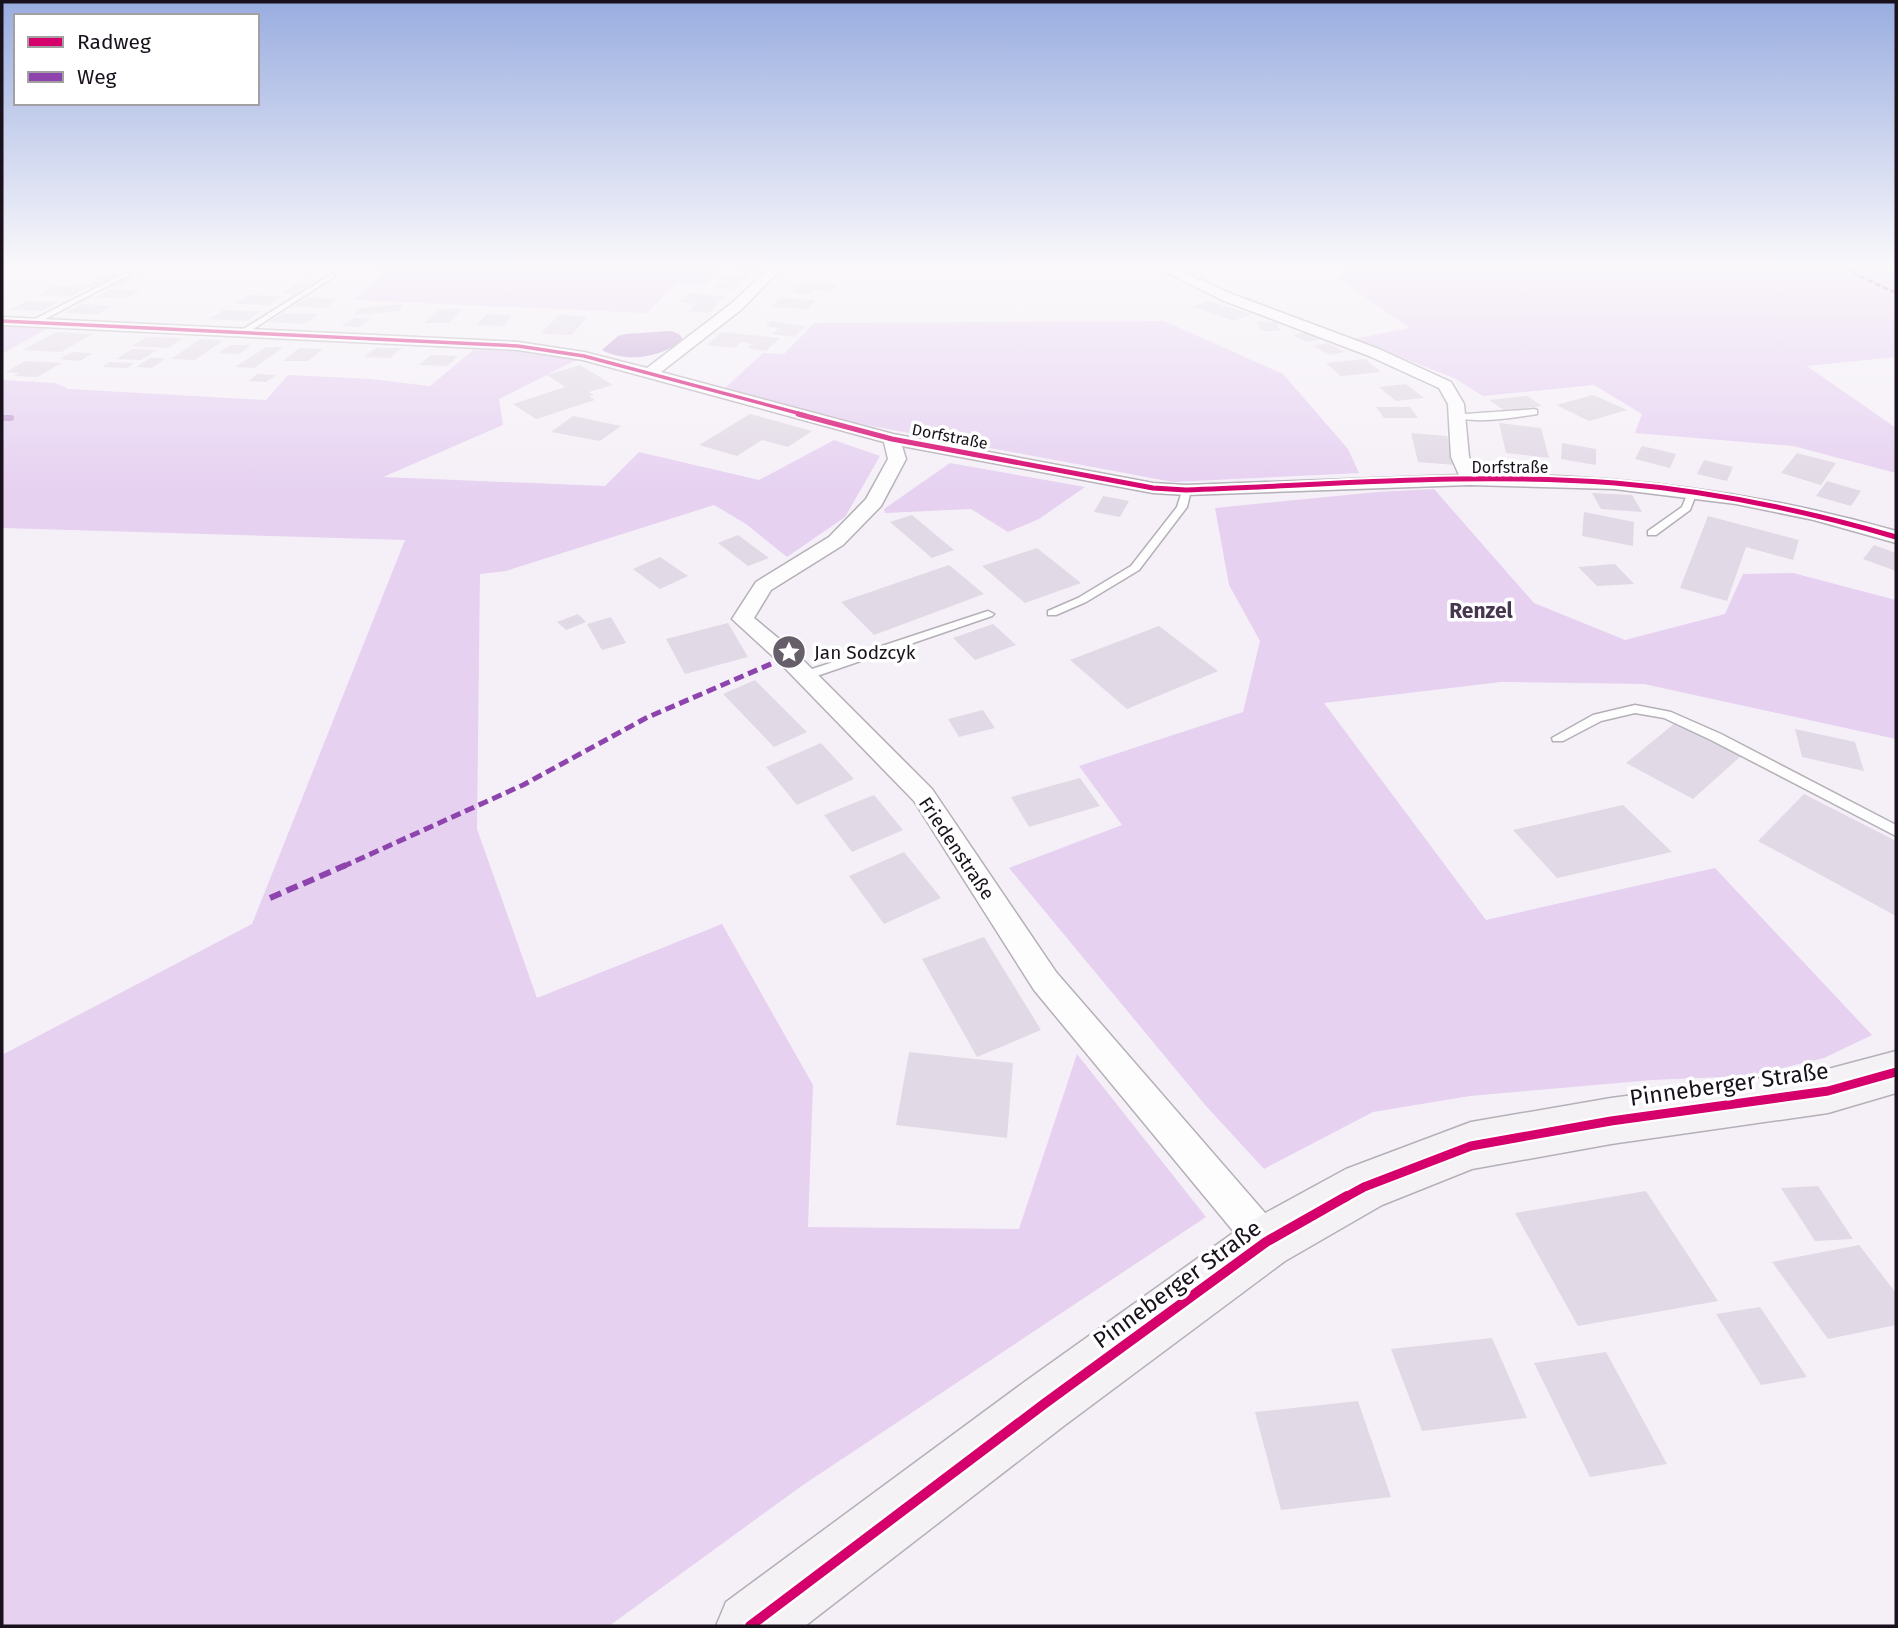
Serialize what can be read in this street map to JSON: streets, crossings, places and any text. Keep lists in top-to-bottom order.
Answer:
{
  "streets": {
    "main road": ["Pinneberger Straße"],
    "street": ["Dorfstraße", "Friedenstraße"]
  },
  "crossings": [
    ["Dorfstraße", "Friedenstraße"],
    ["Friedenstraße", "Pinneberger Straße"]
  ],
  "districts": ["Renzel"],
  "places": {
    "place": ["Jan Sodzcyk"]
  },
  "legend": ["Radweg", "Weg"]
}
